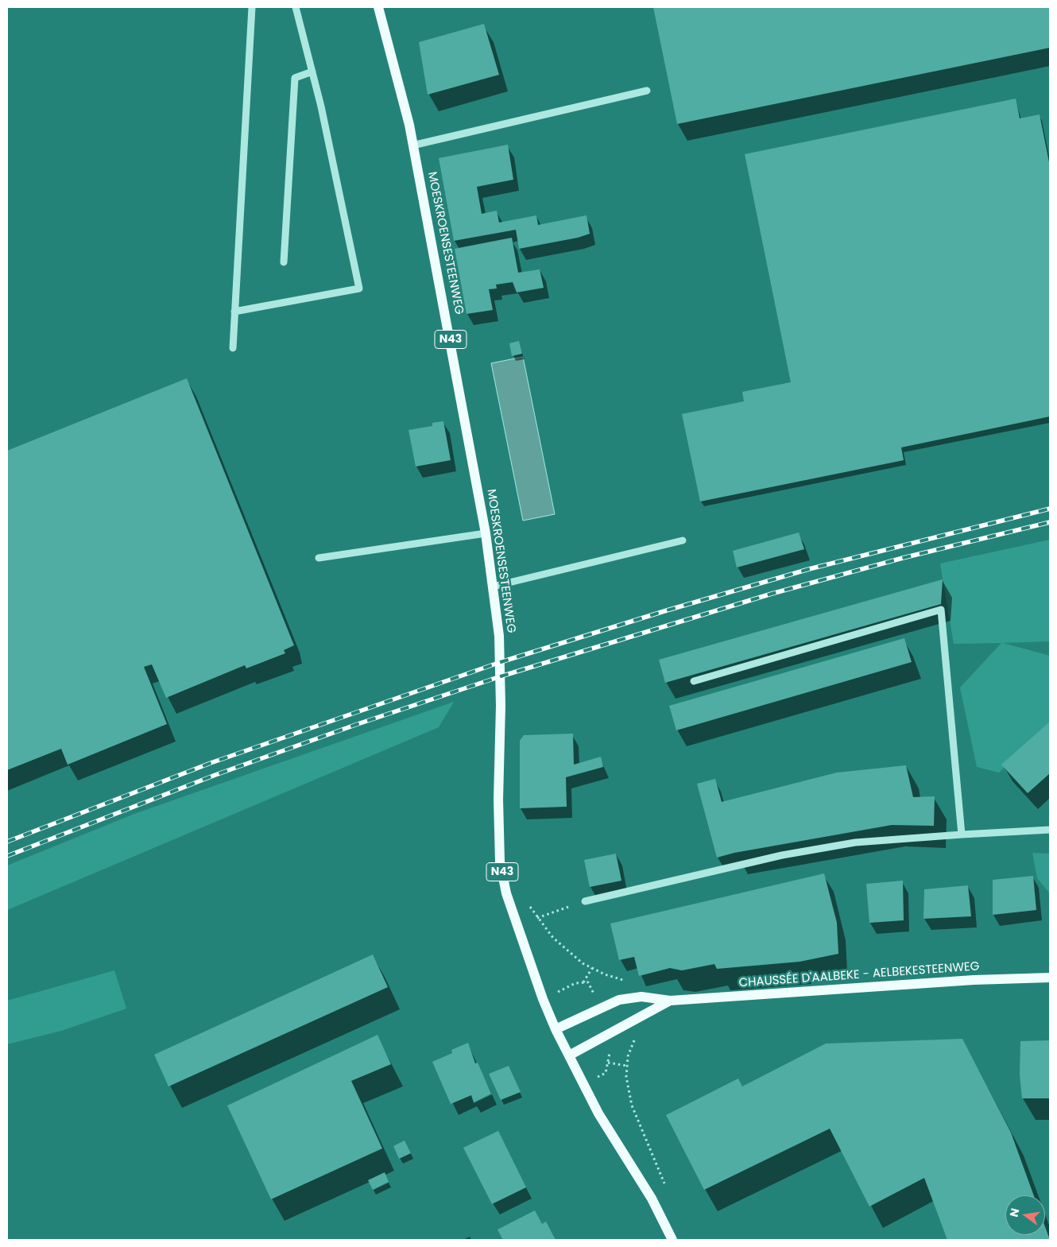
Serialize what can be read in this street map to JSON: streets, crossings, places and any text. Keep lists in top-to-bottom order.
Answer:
{
  "streets": {
    "main road": ["MOESKROENSESTEENWEG", "N43", "CHAUSSÉE D'AALBEKE - AELBEKESTEENWEG"]
  },
  "crossings": [
    ["MOESKROENSESTEENWEG", "N43"],
    ["MOESKROENSESTEENWEG", "CHAUSSÉE D'AALBEKE - AELBEKESTEENWEG"],
    ["N43", "CHAUSSÉE D'AALBEKE - AELBEKESTEENWEG"]
  ],
  "north": "left"
}
